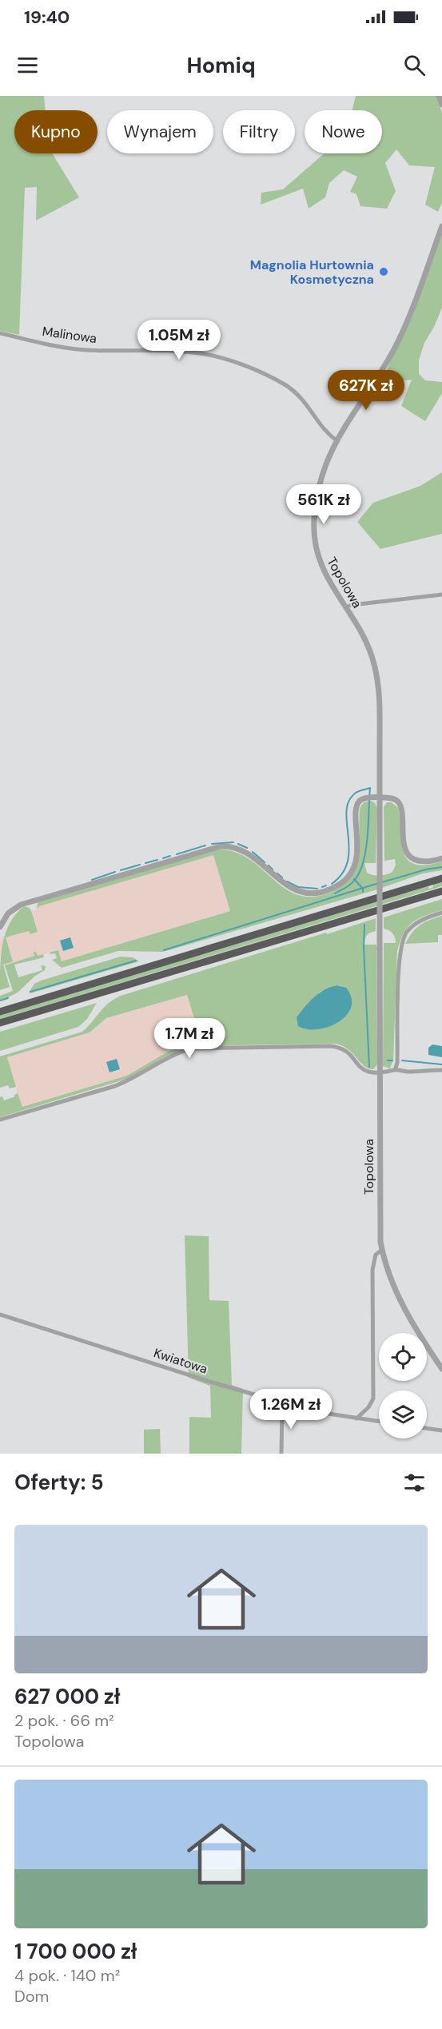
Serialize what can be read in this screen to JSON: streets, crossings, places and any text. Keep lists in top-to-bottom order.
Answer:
{
  "streets": {
    "street": ["Malinowa", "Topolowa", "Kwiatowa"]
  },
  "crossings": [
    ["Malinowa", "Topolowa"]
  ],
  "places": ["Magnolia Hurtownia Kosmetyczna"],
  "page": {
    "status": "19:40",
    "header": "Homiq",
    "chip": [
      "Kupno",
      "Wynajem",
      "Filtry",
      "Nowe"
    ],
    "price": [
      "1.05M zł",
      "627K zł",
      "561K zł",
      "1.7M zł",
      "1.26M zł"
    ],
    "heading": "Oferty: 5",
    "list": [
      {
        "name": "627 000 zł",
        "note": "2 pok. · 66 m² · Topolowa"
      },
      {
        "name": "1 700 000 zł",
        "note": "4 pok. · 140 m² · Dom"
      }
    ]
  }
}
